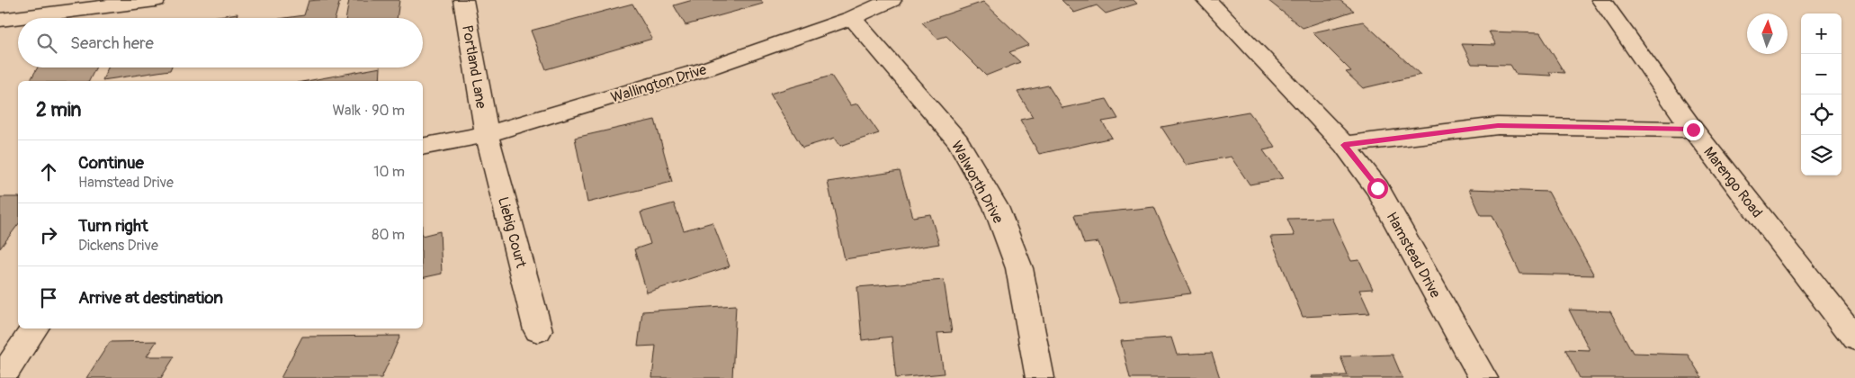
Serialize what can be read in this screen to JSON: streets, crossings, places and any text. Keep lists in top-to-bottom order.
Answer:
{
  "streets": {
    "street": [
      "Portland Lane",
      "Wallington Drive",
      "Walworth Drive",
      "Marengo Road",
      "Liebig Court",
      "Hamstead Drive"
    ]
  },
  "crossings": [
    ["Portland Lane", "Wallington Drive"],
    ["Portland Lane", "Liebig Court"],
    ["Wallington Drive", "Walworth Drive"],
    ["Wallington Drive", "Liebig Court"]
  ],
  "north": "top",
  "page": {
    "map_buttons": ["+", "−"],
    "search": "Search here",
    "heading": ["2 min", "Walk · 90 m"],
    "list": [
      ["Continue", "Hamstead Drive", "10 m"],
      ["Turn right", "Dickens Drive", "80 m"],
      "Arrive at destination"
    ]
  }
}
